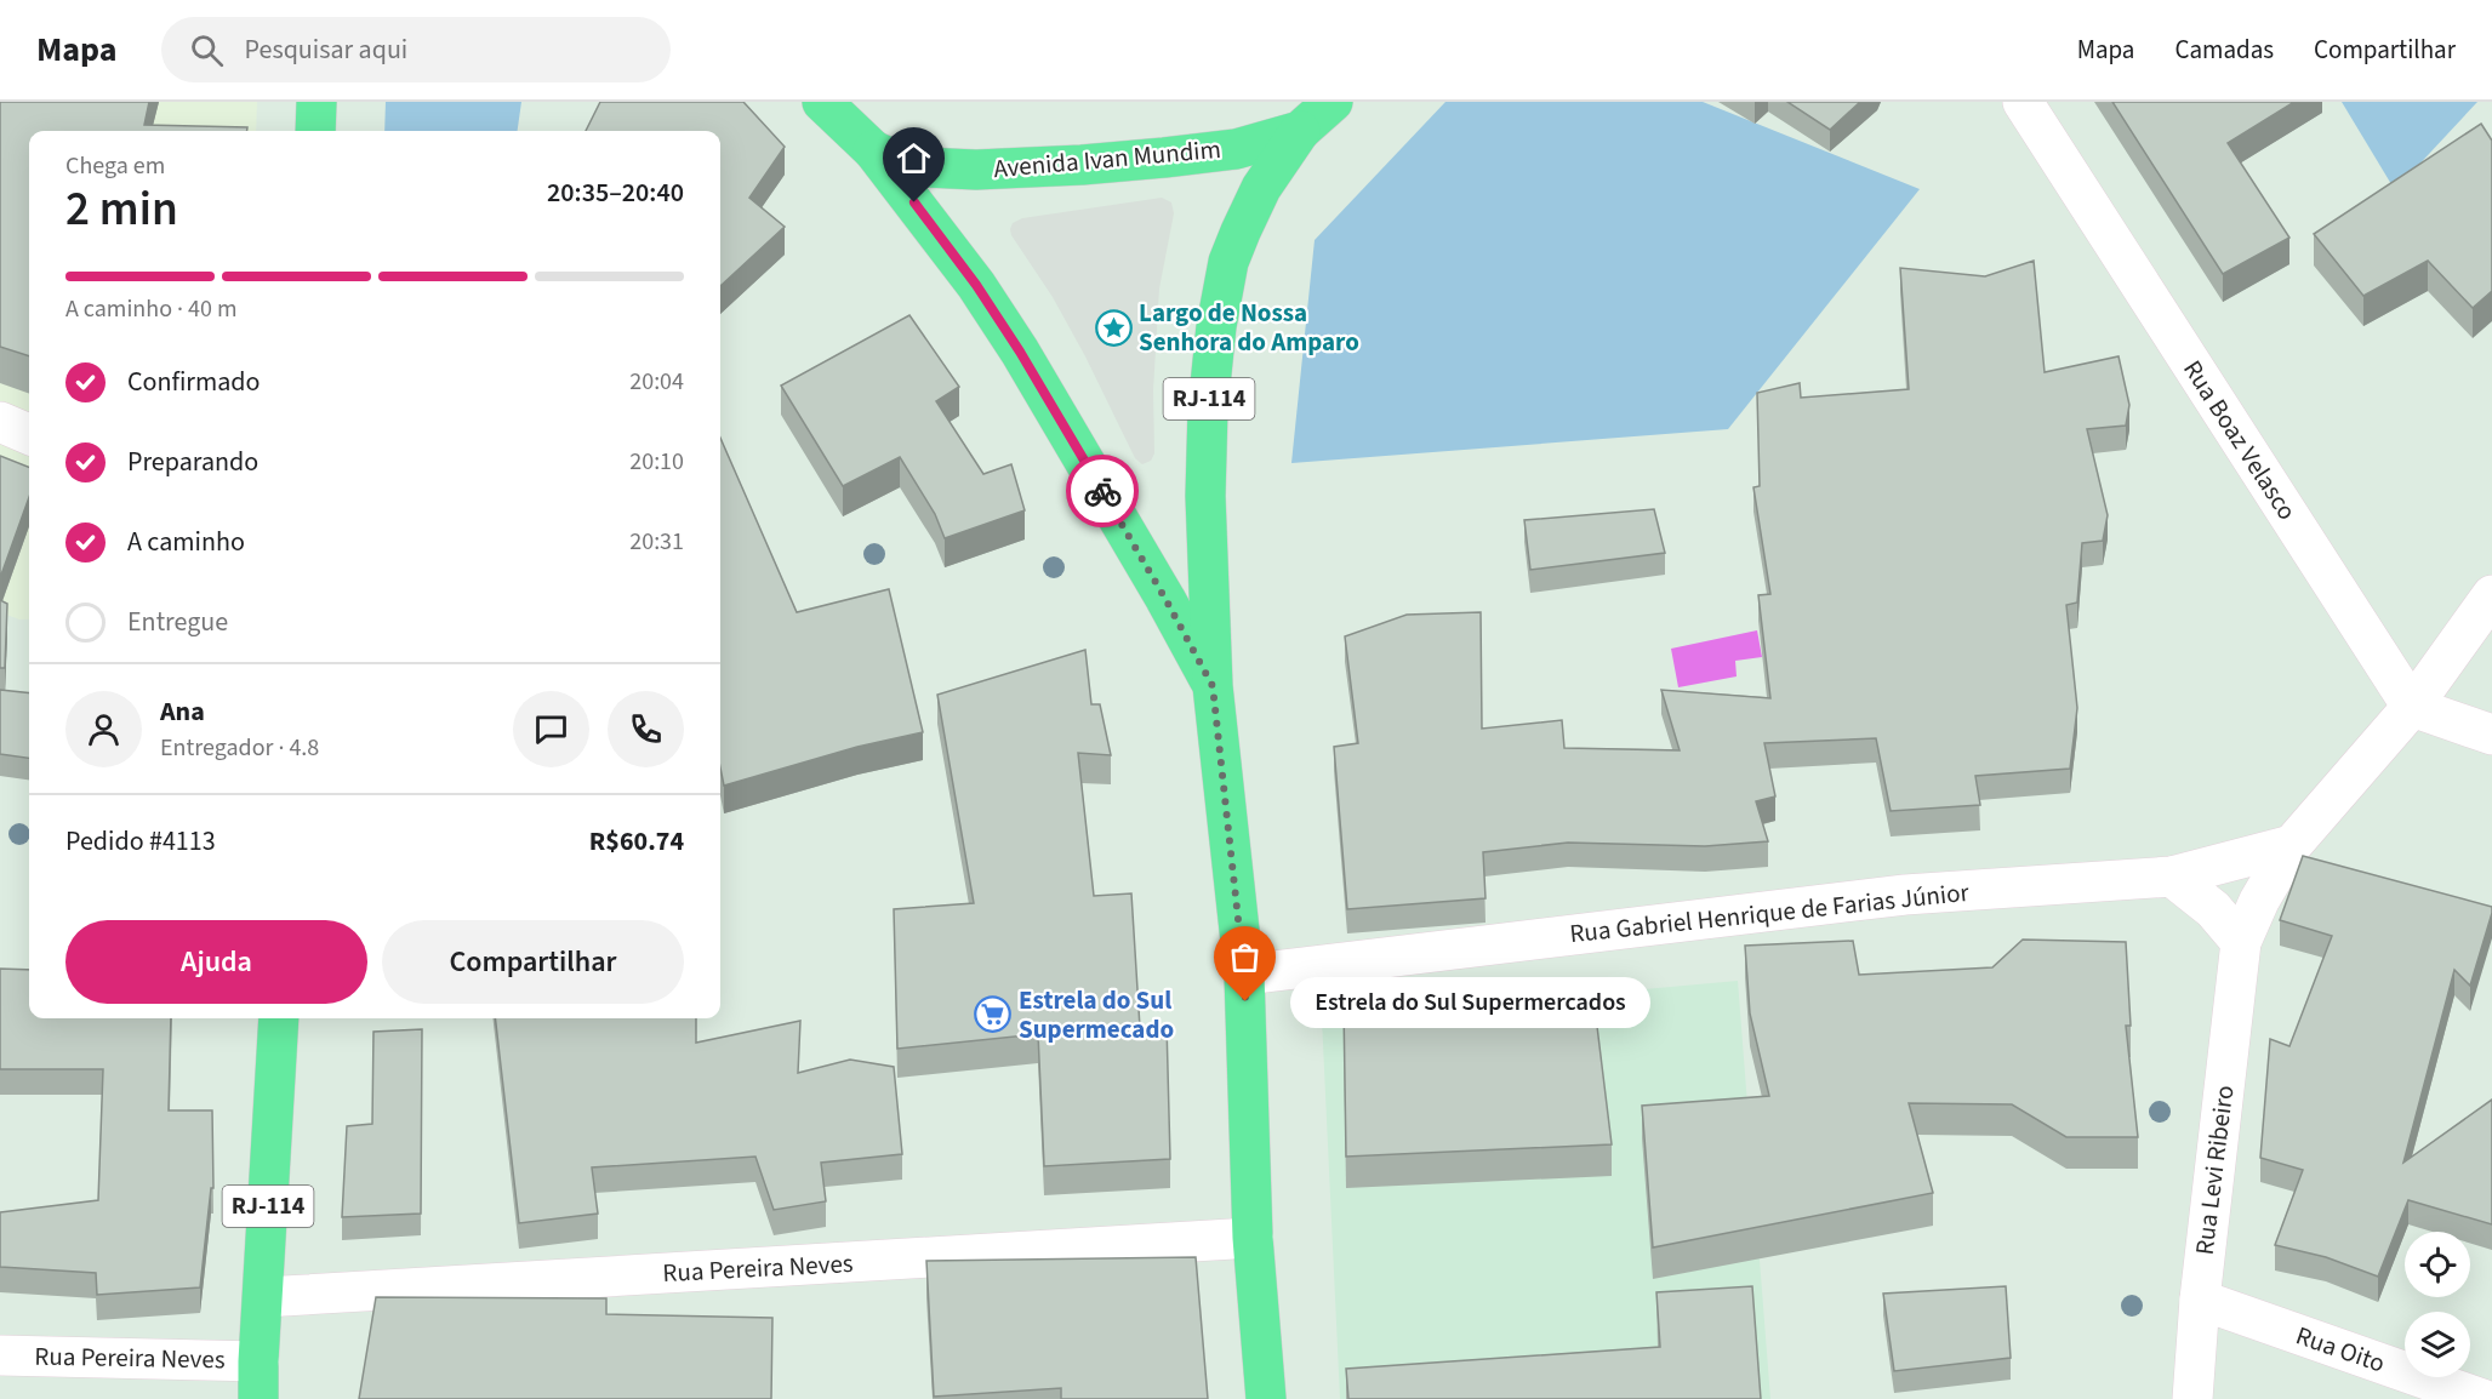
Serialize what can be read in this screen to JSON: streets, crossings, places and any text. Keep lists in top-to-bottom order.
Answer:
{
  "streets": {
    "main road": ["Avenida Ivan Mundim", "RJ-114"],
    "street": [
      "Rua Boaz Velasco",
      "Rua Gabriel Henrique de Farias Júnior",
      "Rua Levi Ribeiro",
      "Rua Pereira Neves",
      "Rua Oito"
    ]
  },
  "crossings": [
    ["Avenida Ivan Mundim", "RJ-114"],
    ["RJ-114", "Rua Gabriel Henrique de Farias Júnior"],
    ["RJ-114", "Rua Pereira Neves"],
    ["Rua Boaz Velasco", "Rua Levi Ribeiro"],
    ["Rua Gabriel Henrique de Farias Júnior", "Rua Levi Ribeiro"],
    ["Rua Levi Ribeiro", "Rua Oito"]
  ],
  "places": {
    "place": ["Largo de Nossa Senhora do Amparo"],
    "other": ["Estrela do Sul Supermercados"],
    "supermarket": ["Estrela do Sul Supermecado"]
  },
  "page": {
    "header": "Mapa",
    "search": "Pesquisar aqui",
    "nav": ["Mapa", "Camadas", "Compartilhar"],
    "heading": ["2 min", "Chega em", "20:35–20:40"],
    "panel": [
      "Ana",
      "Entregador · 4.8",
      "Pedido #4113",
      "R$60.74"
    ],
    "bar": "A caminho · 40 m",
    "list": [
      ["Confirmado", "20:04"],
      ["Preparando", "20:10"],
      ["A caminho", "20:31"],
      "Entregue"
    ],
    "buttons": ["Ajuda", "Compartilhar"],
    "bubble": "Estrela do Sul Supermercados"
  }
}
